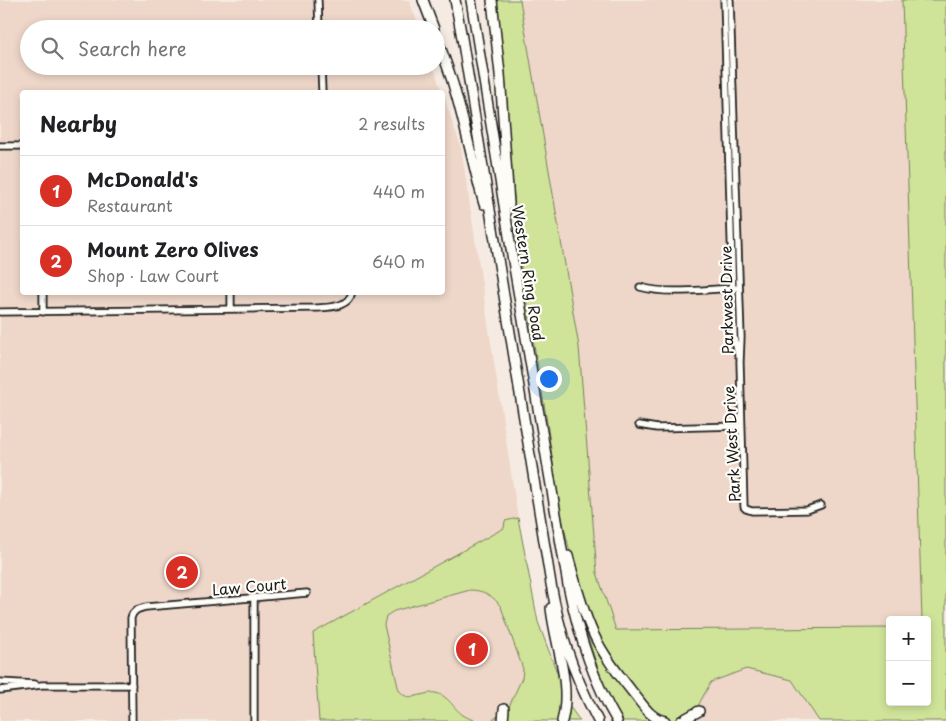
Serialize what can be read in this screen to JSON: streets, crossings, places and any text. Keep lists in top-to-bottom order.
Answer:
{
  "streets": {
    "highway": ["Western Ring Road"],
    "street": ["Parkwest Drive", "Park West Drive", "Law Court"]
  },
  "crossings": [
    ["Parkwest Drive", "Park West Drive"]
  ],
  "page": {
    "search": "Search here",
    "heading": ["Nearby", "2 results"],
    "list": [
      {
        "mark": "1",
        "name": "McDonald's",
        "note": "Restaurant",
        "value": "440 m"
      },
      {
        "mark": "2",
        "name": "Mount Zero Olives",
        "note": "Shop · Law Court",
        "value": "640 m"
      }
    ],
    "pins": ["2", "1"],
    "map_buttons": ["+", "−"]
  }
}
